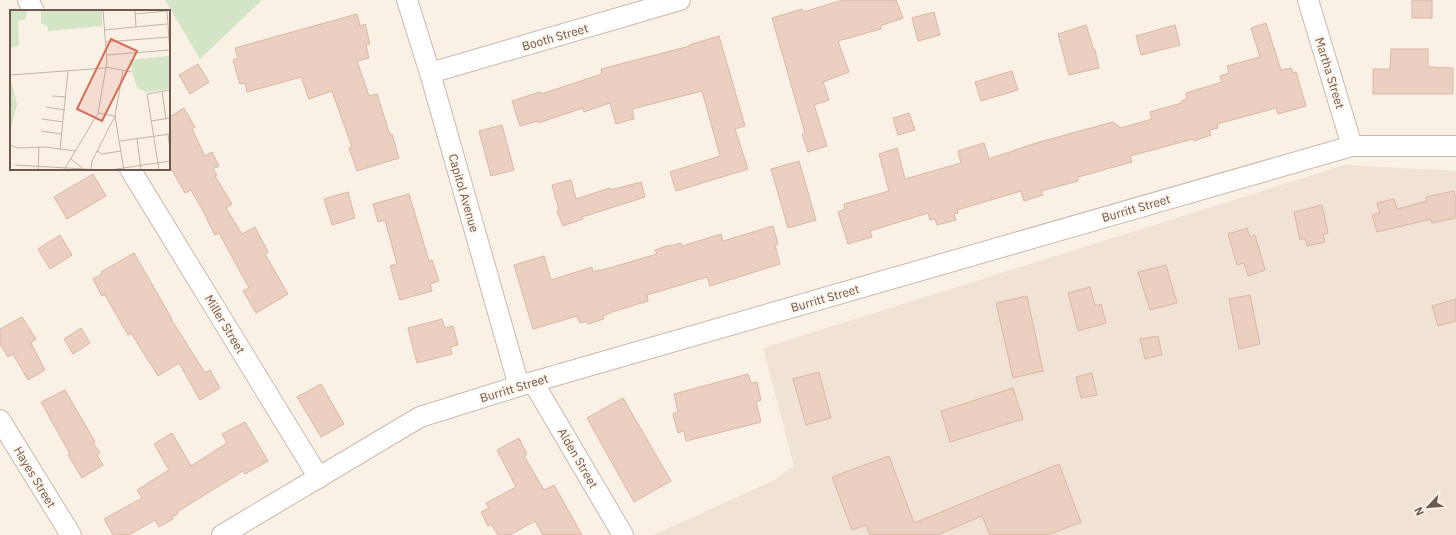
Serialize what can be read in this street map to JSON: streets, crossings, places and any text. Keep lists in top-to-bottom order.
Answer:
{
  "streets": {
    "street": [
      "Booth Street",
      "Martha Street",
      "Capitol Avenue",
      "Burritt Street",
      "Miller Street",
      "Alden Street",
      "Hayes Street"
    ]
  },
  "crossings": [
    ["Booth Street", "Capitol Avenue"],
    ["Martha Street", "Burritt Street"],
    ["Capitol Avenue", "Burritt Street"],
    ["Capitol Avenue", "Alden Street"],
    ["Burritt Street", "Miller Street"],
    ["Burritt Street", "Alden Street"]
  ],
  "north": "bottom left"
}
